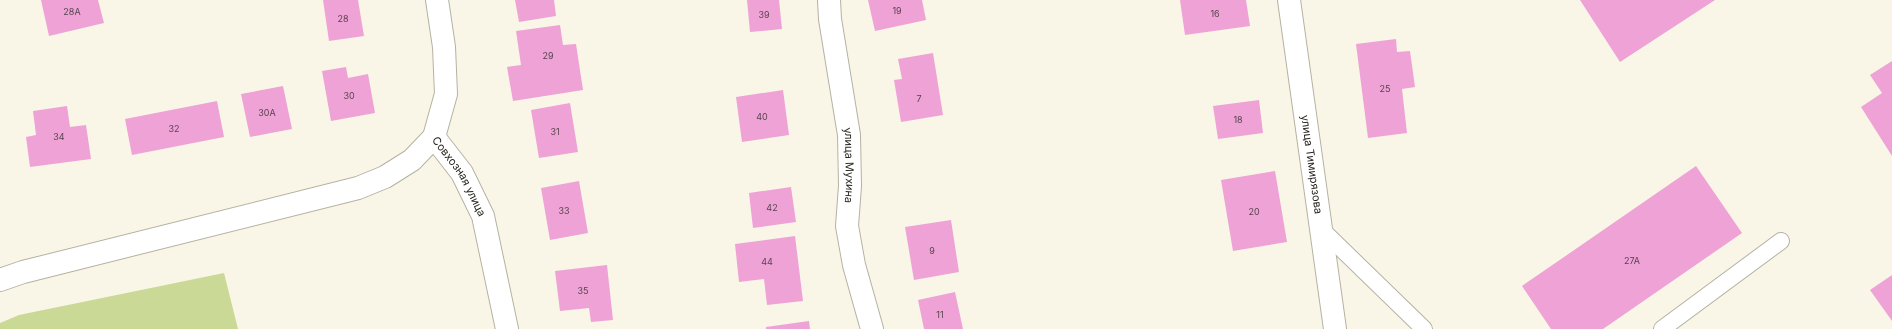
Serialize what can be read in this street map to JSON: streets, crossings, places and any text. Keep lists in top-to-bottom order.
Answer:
{
  "streets": {
    "street": ["улица Тимирязова", "улица Мухина", "Совхозная улица"]
  },
  "house_numbers": [
    "19",
    "28А",
    "16",
    "39",
    "28",
    "29",
    "25",
    "30",
    "7",
    "30А",
    "40",
    "18",
    "32",
    "31",
    "34",
    "42",
    "33",
    "20",
    "9",
    "27А",
    "44",
    "35",
    "11"
  ]
}
